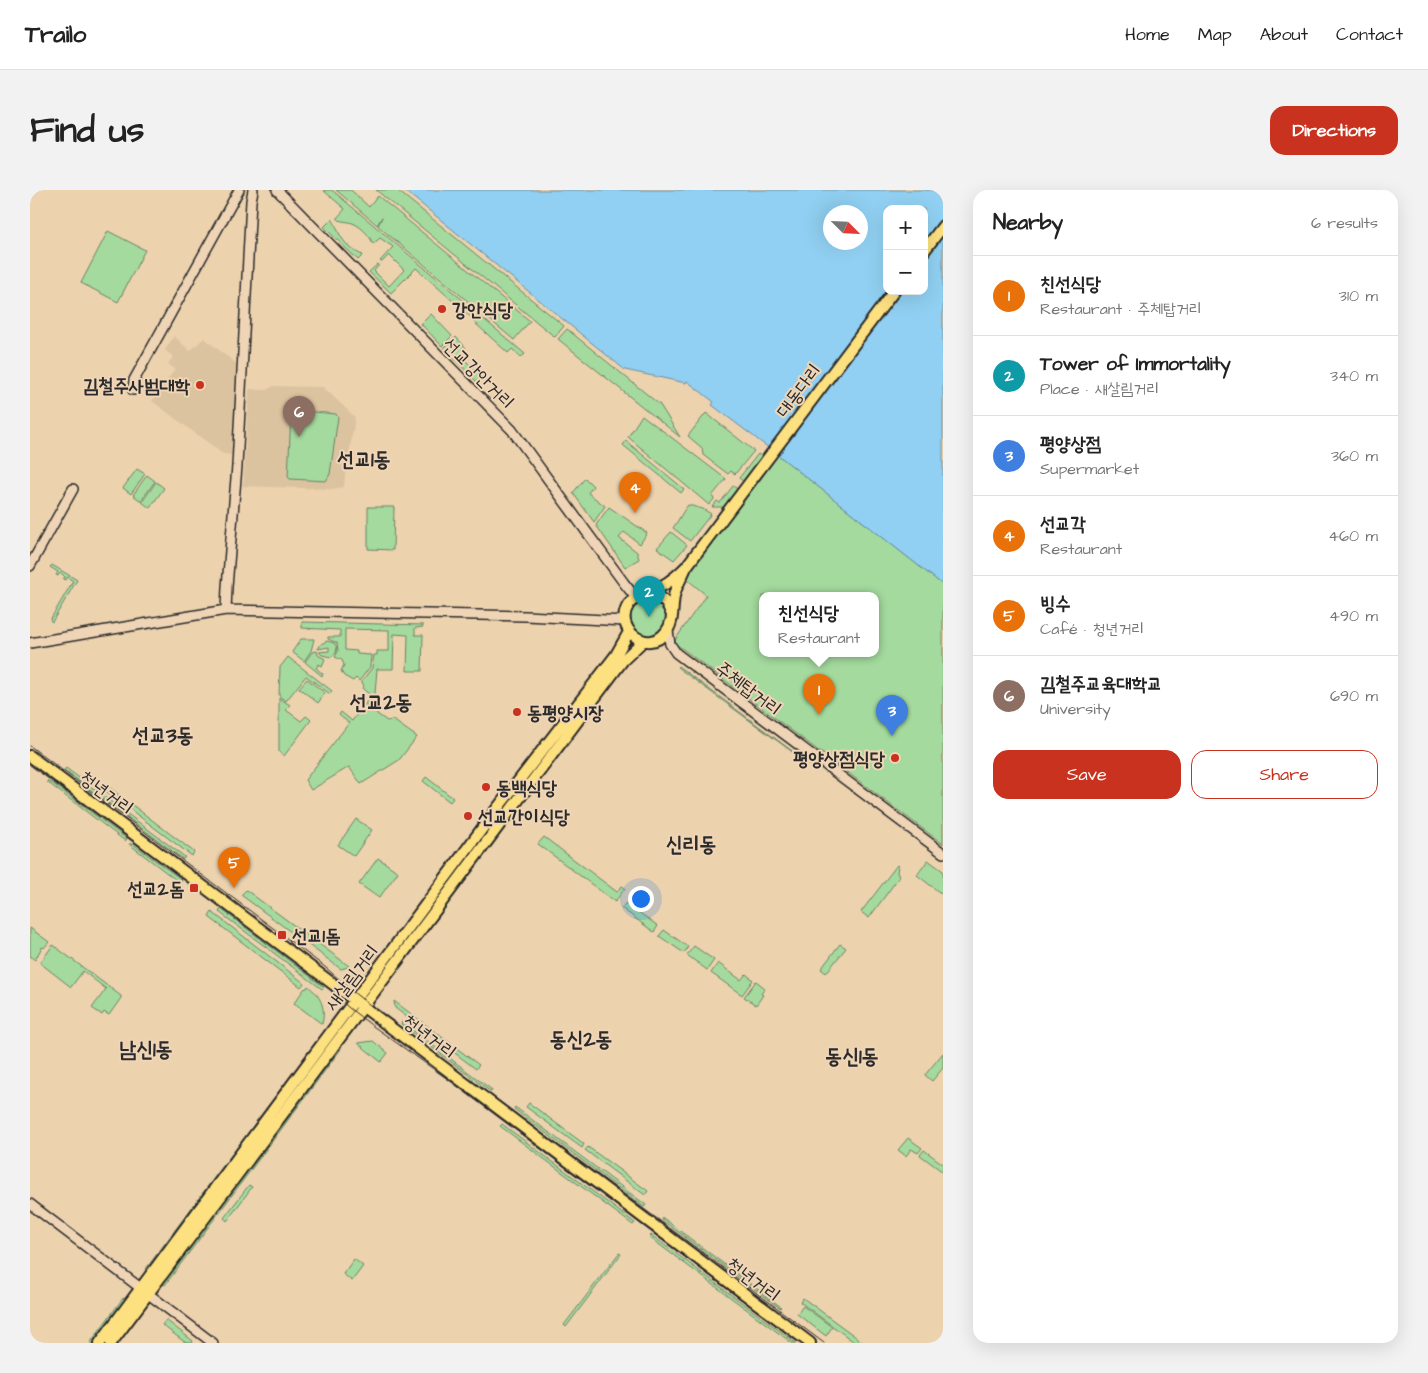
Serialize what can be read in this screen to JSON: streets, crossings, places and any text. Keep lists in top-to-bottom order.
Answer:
{
  "streets": {
    "main road": [
      "선교강안거리",
      "대동다리",
      "주체탑거리",
      "청년거리",
      "새살림거리"
    ]
  },
  "crossings": [
    ["선교강안거리", "주체탑거리"],
    ["선교강안거리", "새살림거리"],
    ["주체탑거리", "새살림거리"],
    ["청년거리", "새살림거리"]
  ],
  "districts": [
    "선교1동",
    "선교2동",
    "선교3동",
    "신리동",
    "동신2동",
    "남신1동",
    "동신1동"
  ],
  "places": {
    "other": [
      "강안식당",
      "김철주사범대학",
      "동평양시장",
      "평양상점식당",
      "동백식당",
      "선교간이식당"
    ],
    "transit": ["선교2돔", "선교1돔"]
  },
  "north": "bottom right",
  "page": {
    "header": "Trailo",
    "nav": [
      "Home",
      "Map",
      "About",
      "Contact"
    ],
    "title": "Find us",
    "buttons": [
      "Directions",
      ["Save", "Share"]
    ],
    "heading": ["Nearby", "6 results"],
    "map_buttons": ["+", "−"],
    "list": [
      {
        "mark": "1",
        "name": "친선식당",
        "note": "Restaurant · 주체탑거리",
        "value": "310 m"
      },
      {
        "mark": "2",
        "name": "Tower of Immortality",
        "note": "Place · 새살림거리",
        "value": "340 m"
      },
      {
        "mark": "3",
        "name": "평양상점",
        "note": "Supermarket",
        "value": "360 m"
      },
      {
        "mark": "4",
        "name": "선교각",
        "note": "Restaurant",
        "value": "460 m"
      },
      {
        "mark": "5",
        "name": "빙수",
        "note": "Café · 청년거리",
        "value": "490 m"
      },
      {
        "mark": "6",
        "name": "김철주교육대학교",
        "note": "University",
        "value": "690 m"
      }
    ],
    "pins": [
      "6",
      "4",
      "2",
      "1",
      "3",
      "5"
    ],
    "popup": ["친선식당", "Restaurant"]
  }
}
